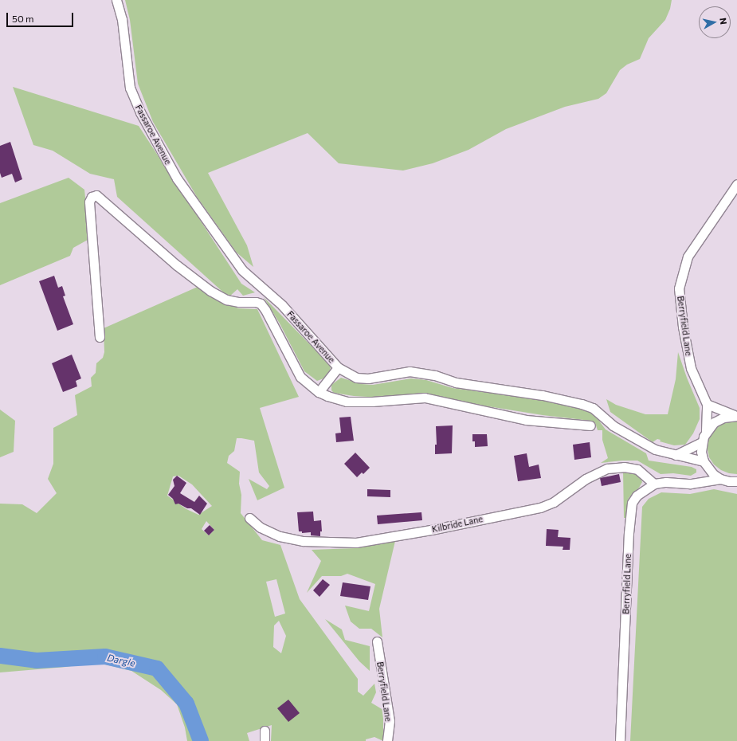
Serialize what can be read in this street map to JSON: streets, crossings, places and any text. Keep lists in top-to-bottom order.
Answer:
{
  "streets": {
    "street": ["Fassaroe Avenue", "Berryfield Lane", "Kilbride Lane"]
  },
  "crossings": [
    ["Berryfield Lane", "Kilbride Lane"]
  ],
  "water": ["Dargle"],
  "scale_bar": "50 m",
  "north": "right"
}
